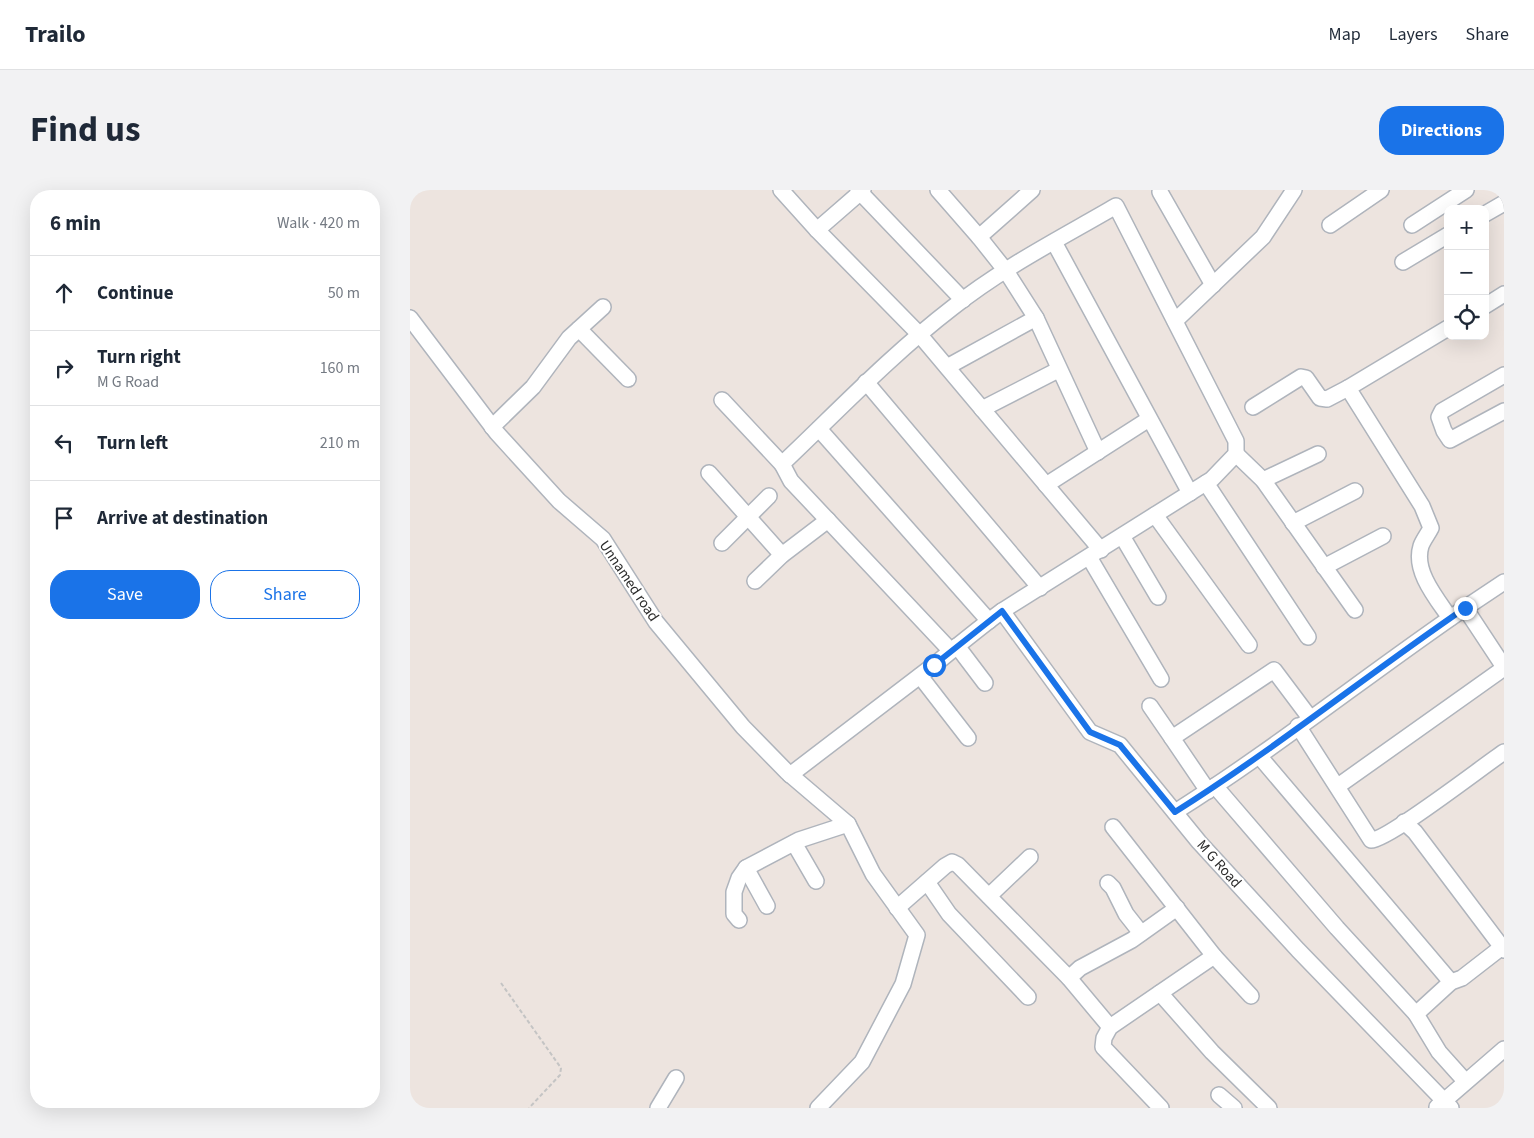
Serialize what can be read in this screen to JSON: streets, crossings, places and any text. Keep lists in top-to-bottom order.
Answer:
{
  "streets": {
    "street": ["Unnamed road", "M G Road"]
  },
  "page": {
    "header": "Trailo",
    "nav": ["Map", "Layers", "Share"],
    "title": "Find us",
    "buttons": [
      "Directions",
      ["Save", "Share"]
    ],
    "heading": ["6 min", "Walk · 420 m"],
    "map_buttons": ["+", "−"],
    "list": [
      ["Continue", "50 m"],
      ["Turn right", "M G Road", "160 m"],
      ["Turn left", "210 m"],
      "Arrive at destination"
    ]
  }
}
